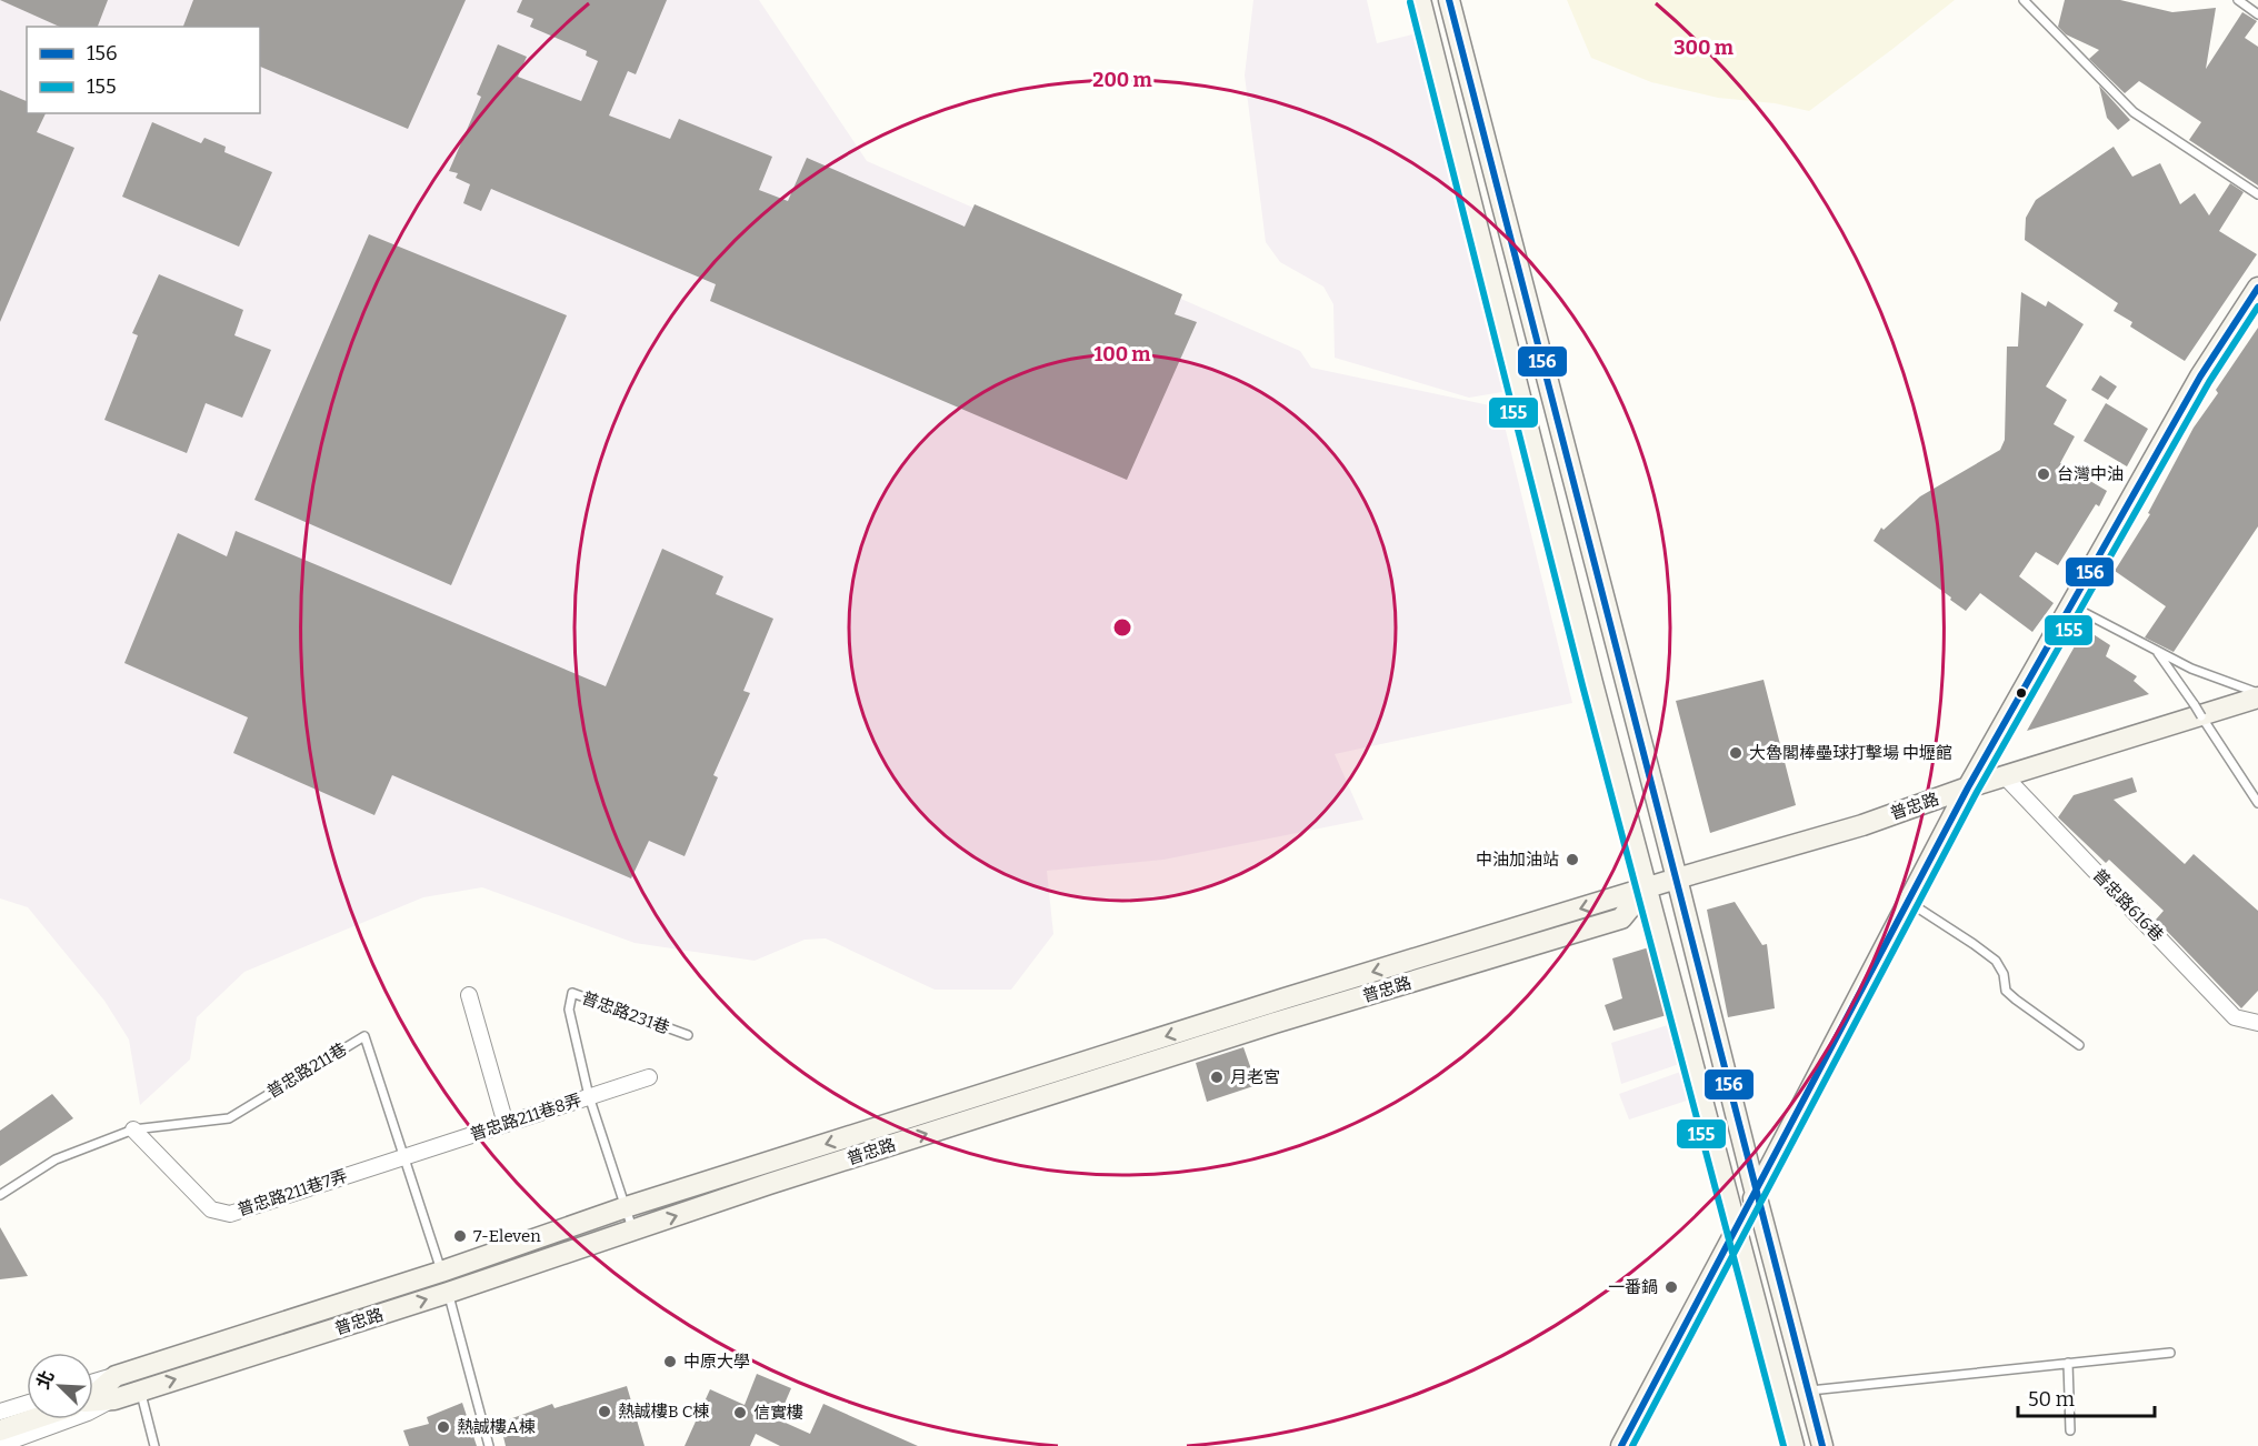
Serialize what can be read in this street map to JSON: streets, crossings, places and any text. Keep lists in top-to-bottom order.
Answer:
{
  "streets": {
    "street": [
      "普忠路",
      "普忠路616巷",
      "普忠路211巷8弄",
      "普忠路211巷7弄"
    ],
    "lane": ["普忠路231巷", "普忠路211巷"]
  },
  "crossings": [
    ["普忠路", "普忠路616巷"],
    ["普忠路", "普忠路231巷"],
    ["普忠路", "普忠路211巷"],
    ["普忠路231巷", "普忠路211巷8弄"],
    ["普忠路211巷", "普忠路211巷8弄"],
    ["普忠路211巷", "普忠路211巷7弄"],
    ["普忠路211巷8弄", "普忠路211巷7弄"]
  ],
  "places": [
    "台灣中油",
    "大魯閣棒壘球打擊場 中壢館",
    "中油加油站",
    "月老宮",
    "7-Eleven",
    "一番鍋",
    "中原大學",
    "熱誠樓B C棟",
    "信實樓",
    "熱誠樓A棟"
  ],
  "lines": ["transit line 156", "transit line 155"],
  "legend": ["156", "155"],
  "scale_bar": "50 m",
  "north": "top left",
  "rings": ["300 m", "200 m", "100 m"]
}
